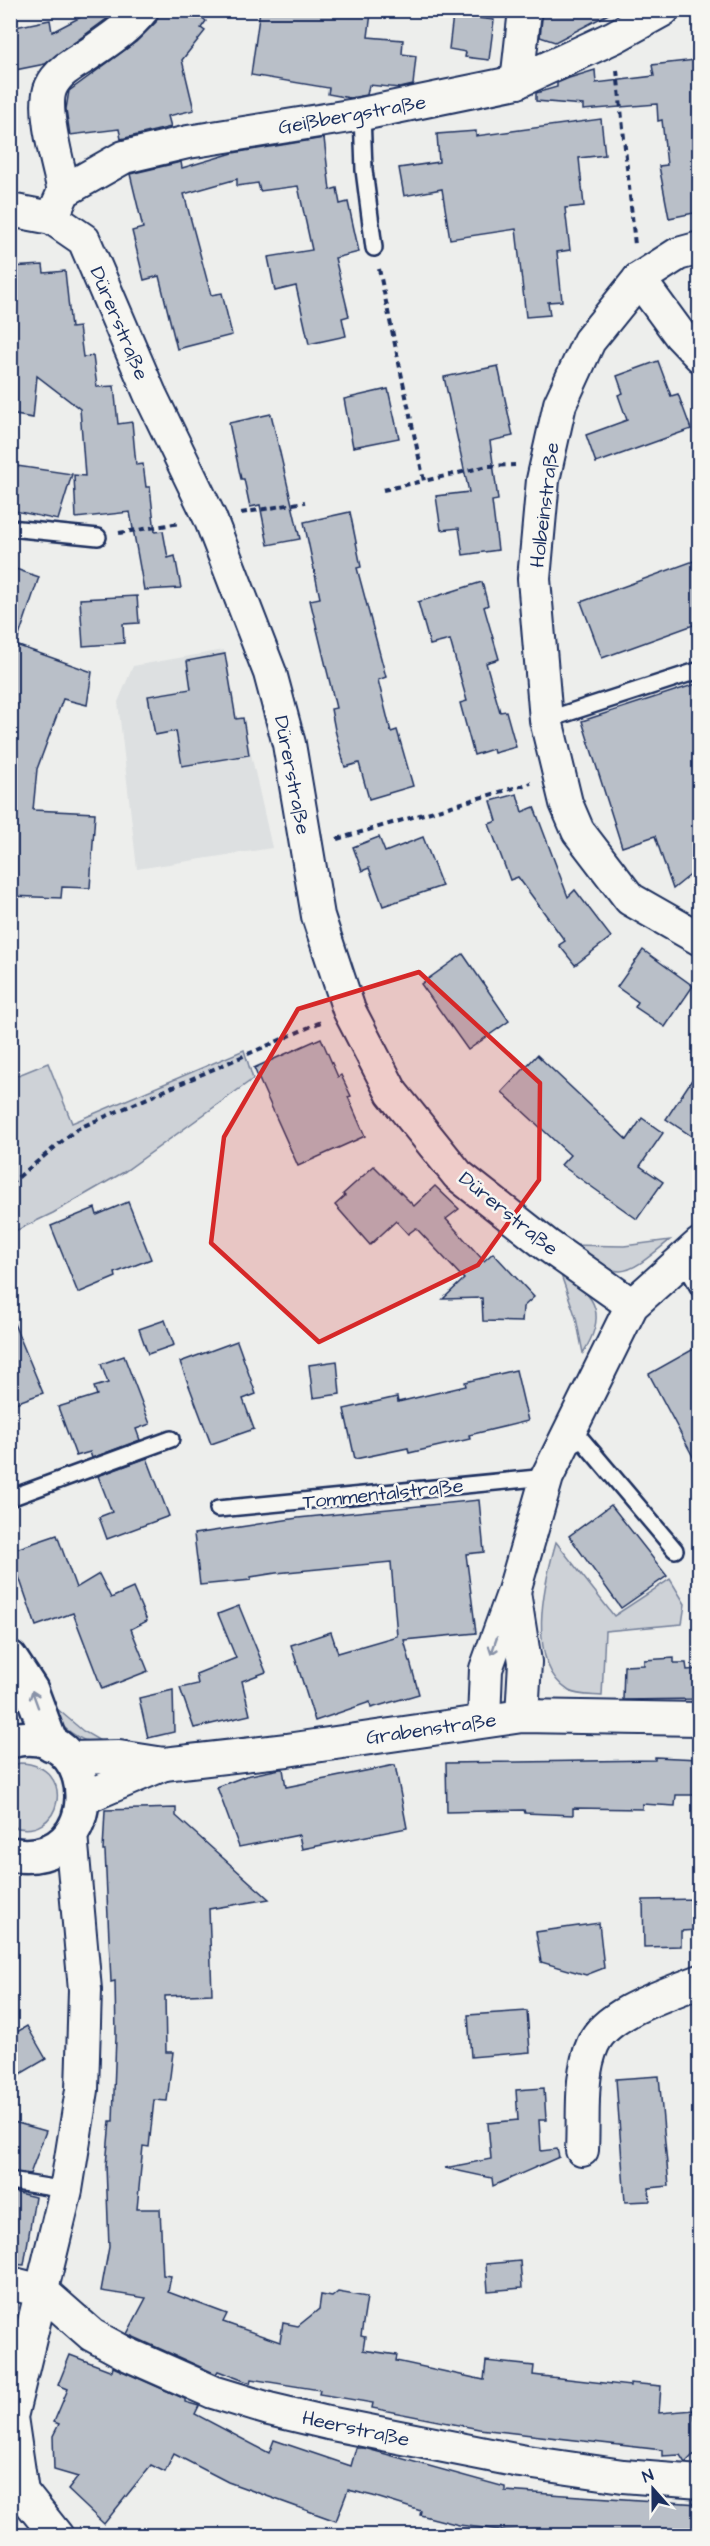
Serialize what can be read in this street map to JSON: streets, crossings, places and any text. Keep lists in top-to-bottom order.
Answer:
{
  "streets": {
    "street": [
      "Geißbergstraße",
      "Dürerstraße",
      "Holbeinstraße",
      "Grabenstraße",
      "Heerstraße"
    ],
    "lane": ["Tommentalstraße"]
  },
  "crossings": [
    ["Geißbergstraße", "Dürerstraße"]
  ],
  "north": "top"
}
